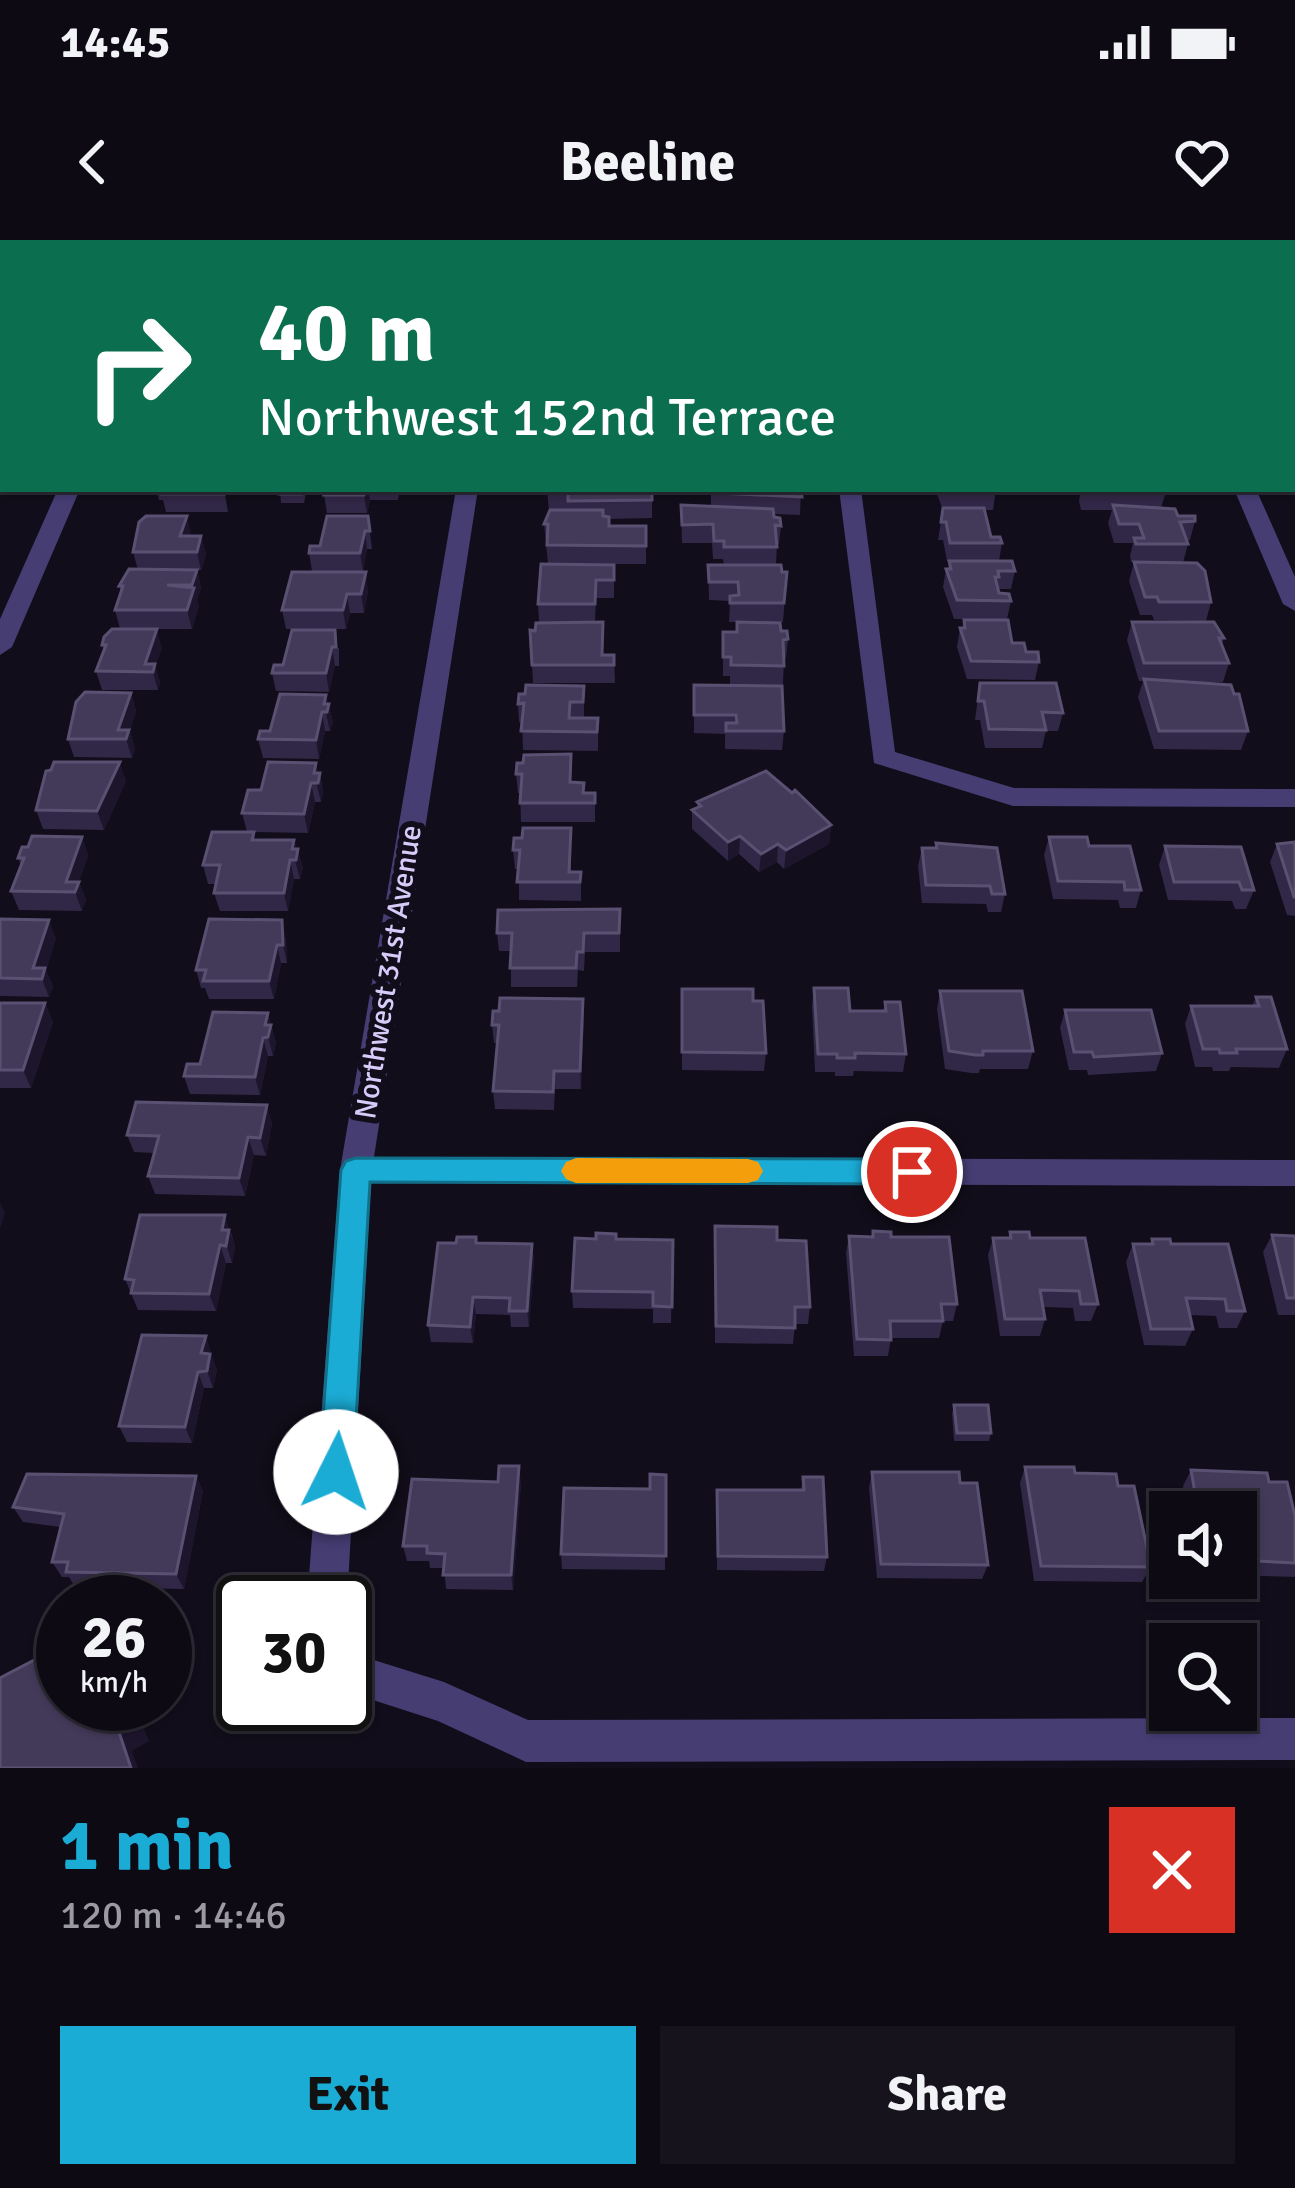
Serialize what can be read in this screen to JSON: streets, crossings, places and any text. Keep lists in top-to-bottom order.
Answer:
{
  "streets": {
    "street": ["Northwest 31st Avenue"]
  },
  "page": {
    "status": "14:45",
    "header": "Beeline",
    "turn": ["40 m", "Northwest 152nd Terrace"],
    "speed": "26 km/h",
    "limit": "30",
    "heading": ["1 min", "120 m · 14:46"],
    "buttons": ["Exit", "Share"]
  }
}
